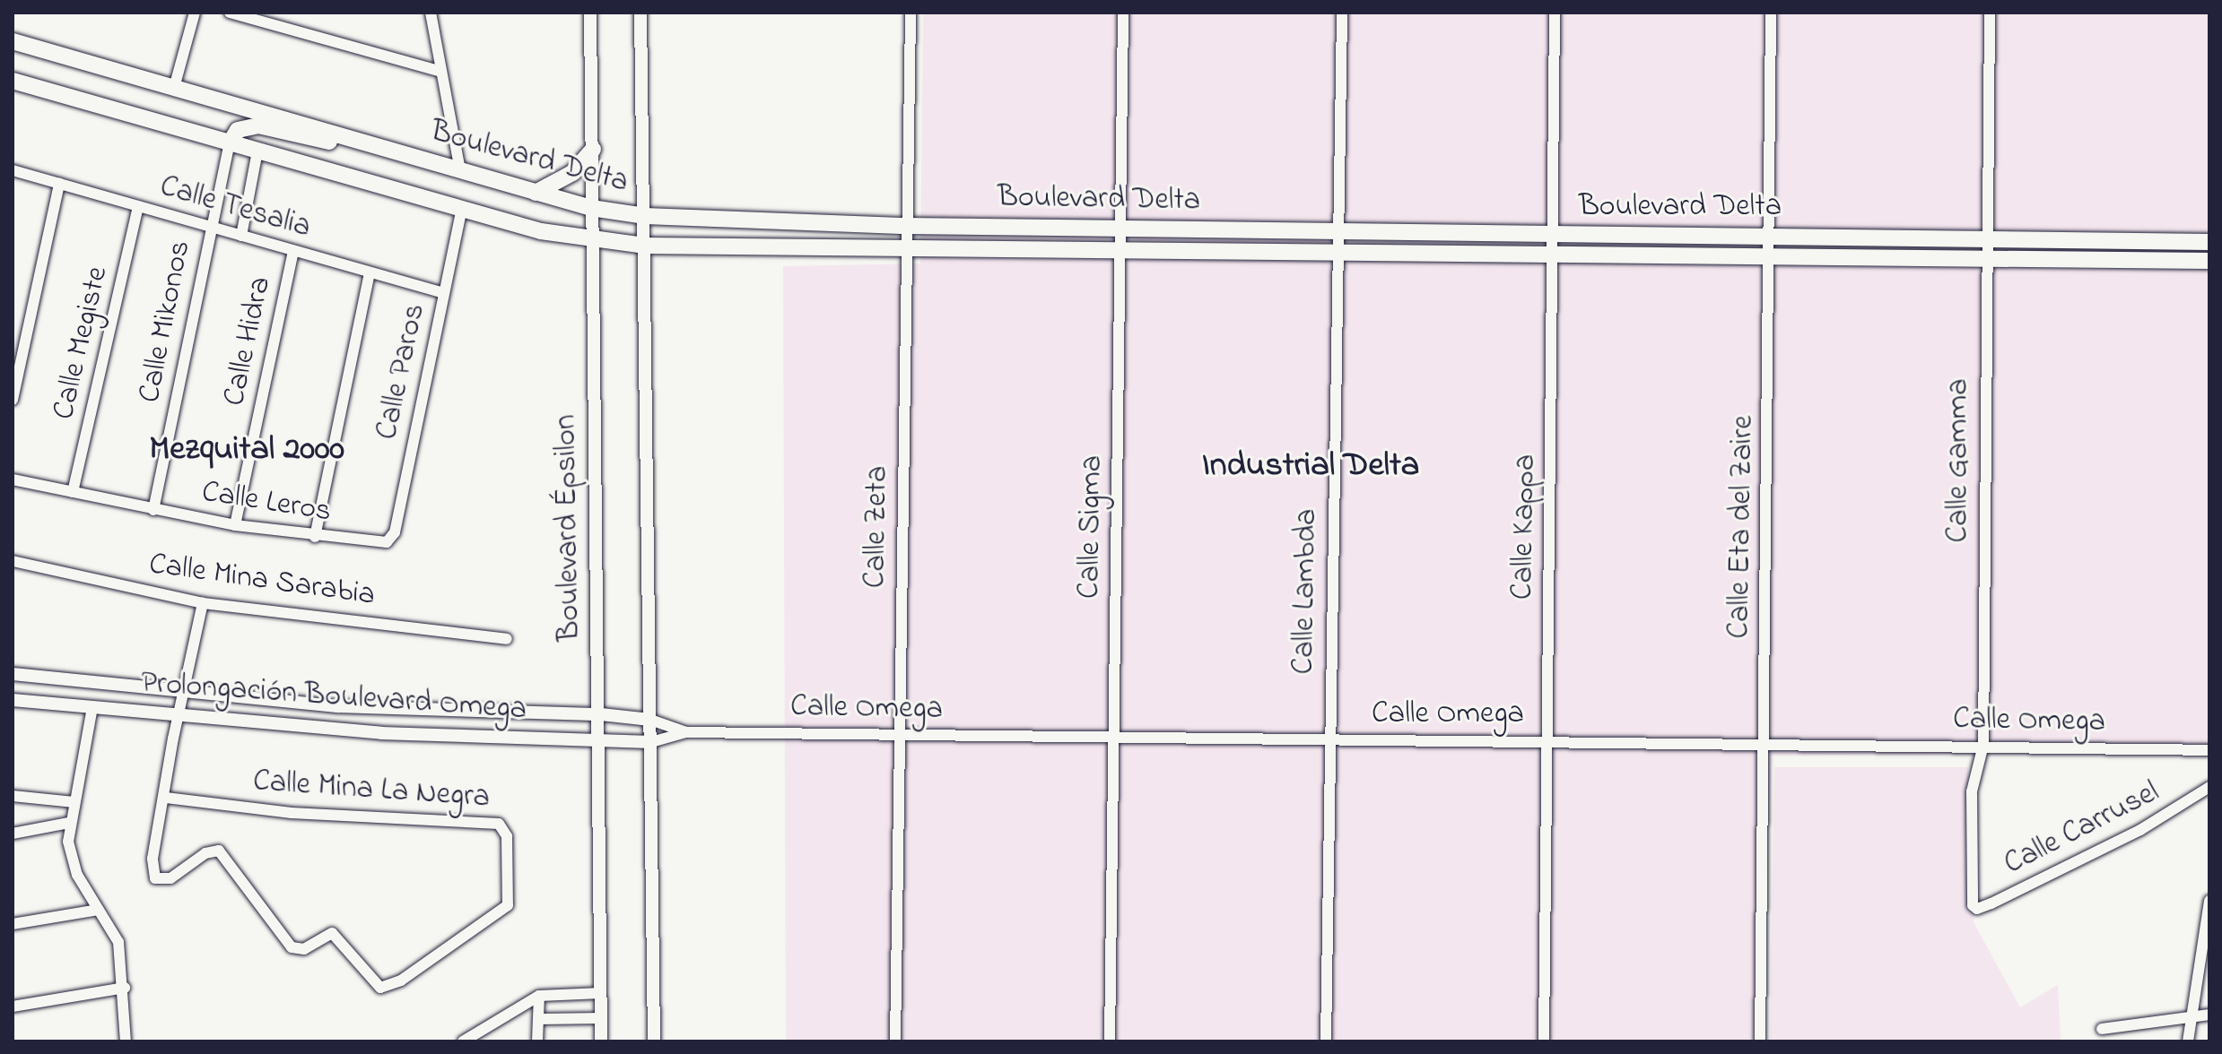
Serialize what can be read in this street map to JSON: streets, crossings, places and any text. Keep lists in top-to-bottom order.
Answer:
{
  "streets": {
    "main road": ["Boulevard Delta"],
    "street": [
      "Calle Tesalia",
      "Calle Mikonos",
      "Calle Hidra",
      "Calle Megiste",
      "Calle Paros",
      "Calle Gamma",
      "Calle Leros",
      "Calle Zeta",
      "Calle Sigma",
      "Calle Kappa",
      "Calle Eta del Zaire",
      "Boulevard Épsilon",
      "Calle Mina Sarabia",
      "Calle Lambda",
      "Prolongación Boulevard Omega",
      "Calle Omega",
      "Calle Mina La Negra",
      "Calle Carrusel"
    ]
  },
  "crossings": [
    ["Boulevard Delta", "Calle Mikonos"],
    ["Boulevard Delta", "Calle Paros"],
    ["Boulevard Delta", "Calle Gamma"],
    ["Boulevard Delta", "Calle Zeta"],
    ["Boulevard Delta", "Calle Sigma"],
    ["Boulevard Delta", "Calle Kappa"],
    ["Boulevard Delta", "Calle Eta del Zaire"],
    ["Boulevard Delta", "Boulevard Épsilon"],
    ["Boulevard Delta", "Calle Lambda"],
    ["Calle Tesalia", "Calle Mikonos"],
    ["Calle Tesalia", "Calle Hidra"],
    ["Calle Tesalia", "Calle Megiste"],
    ["Calle Tesalia", "Calle Paros"],
    ["Calle Mikonos", "Calle Leros"],
    ["Calle Hidra", "Calle Leros"],
    ["Calle Megiste", "Calle Leros"],
    ["Calle Paros", "Calle Leros"],
    ["Calle Gamma", "Calle Omega"],
    ["Calle Gamma", "Calle Carrusel"],
    ["Calle Zeta", "Calle Omega"],
    ["Calle Sigma", "Calle Omega"],
    ["Calle Kappa", "Calle Omega"],
    ["Calle Eta del Zaire", "Calle Omega"],
    ["Boulevard Épsilon", "Prolongación Boulevard Omega"],
    ["Calle Mina Sarabia", "Calle Mina La Negra"],
    ["Calle Lambda", "Calle Omega"],
    ["Prolongación Boulevard Omega", "Calle Omega"],
    ["Prolongación Boulevard Omega", "Calle Mina La Negra"]
  ],
  "districts": ["Mezquital 2000", "Industrial Delta"]
}
